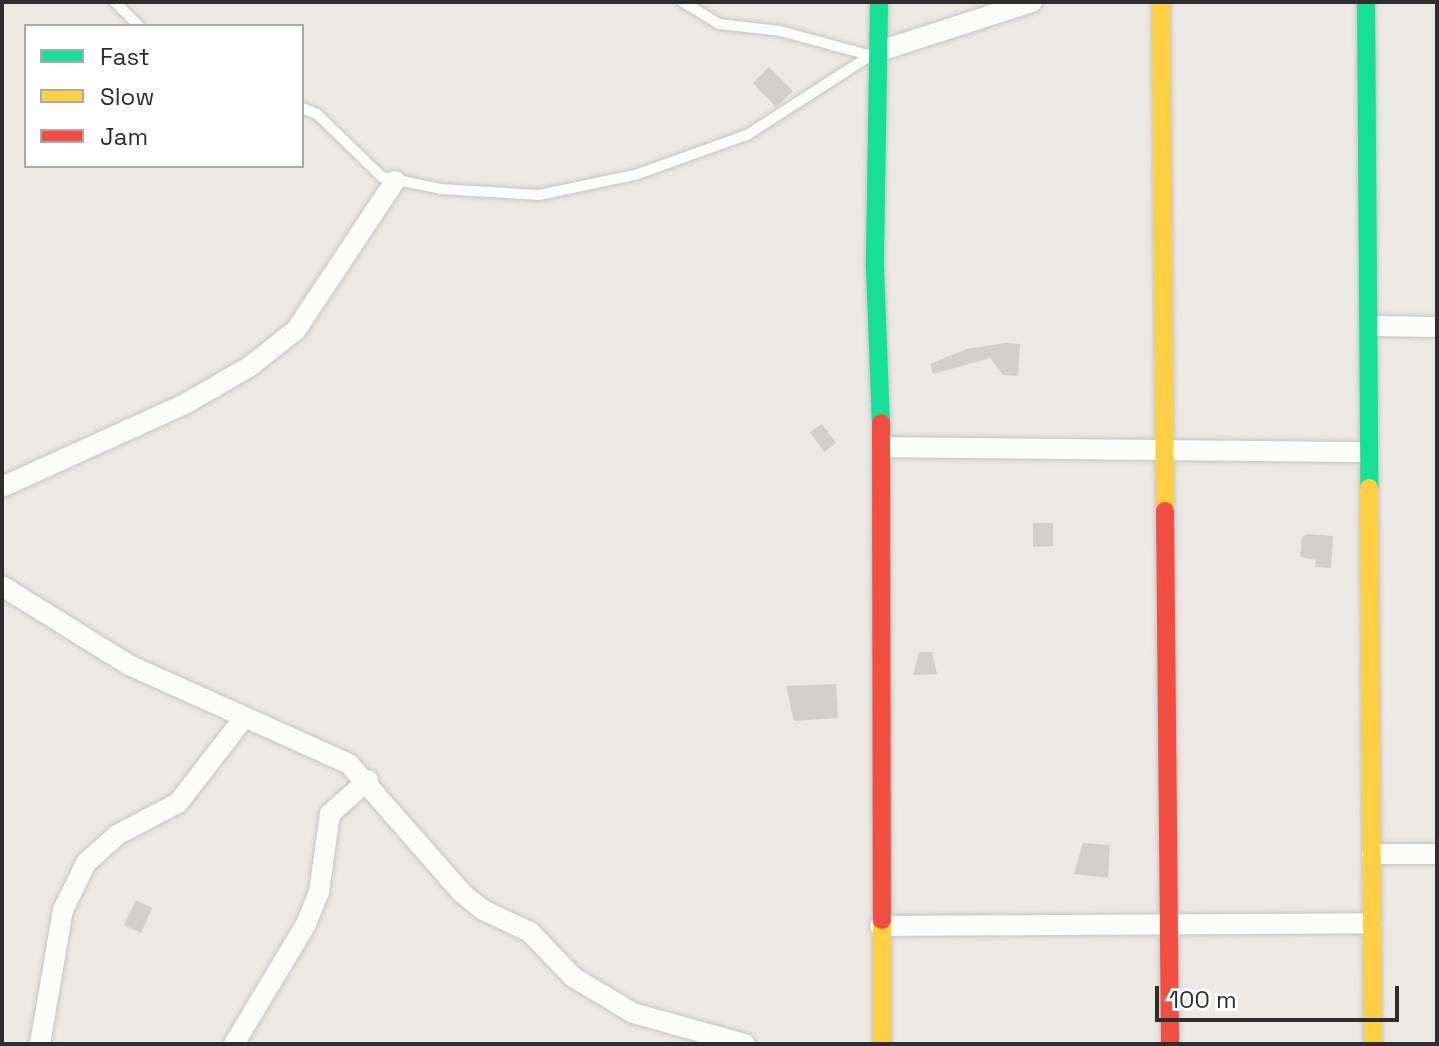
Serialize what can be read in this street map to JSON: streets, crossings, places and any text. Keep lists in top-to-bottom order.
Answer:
{
  "legend": ["Fast", "Slow", "Jam"],
  "scale_bar": "100 m"
}
